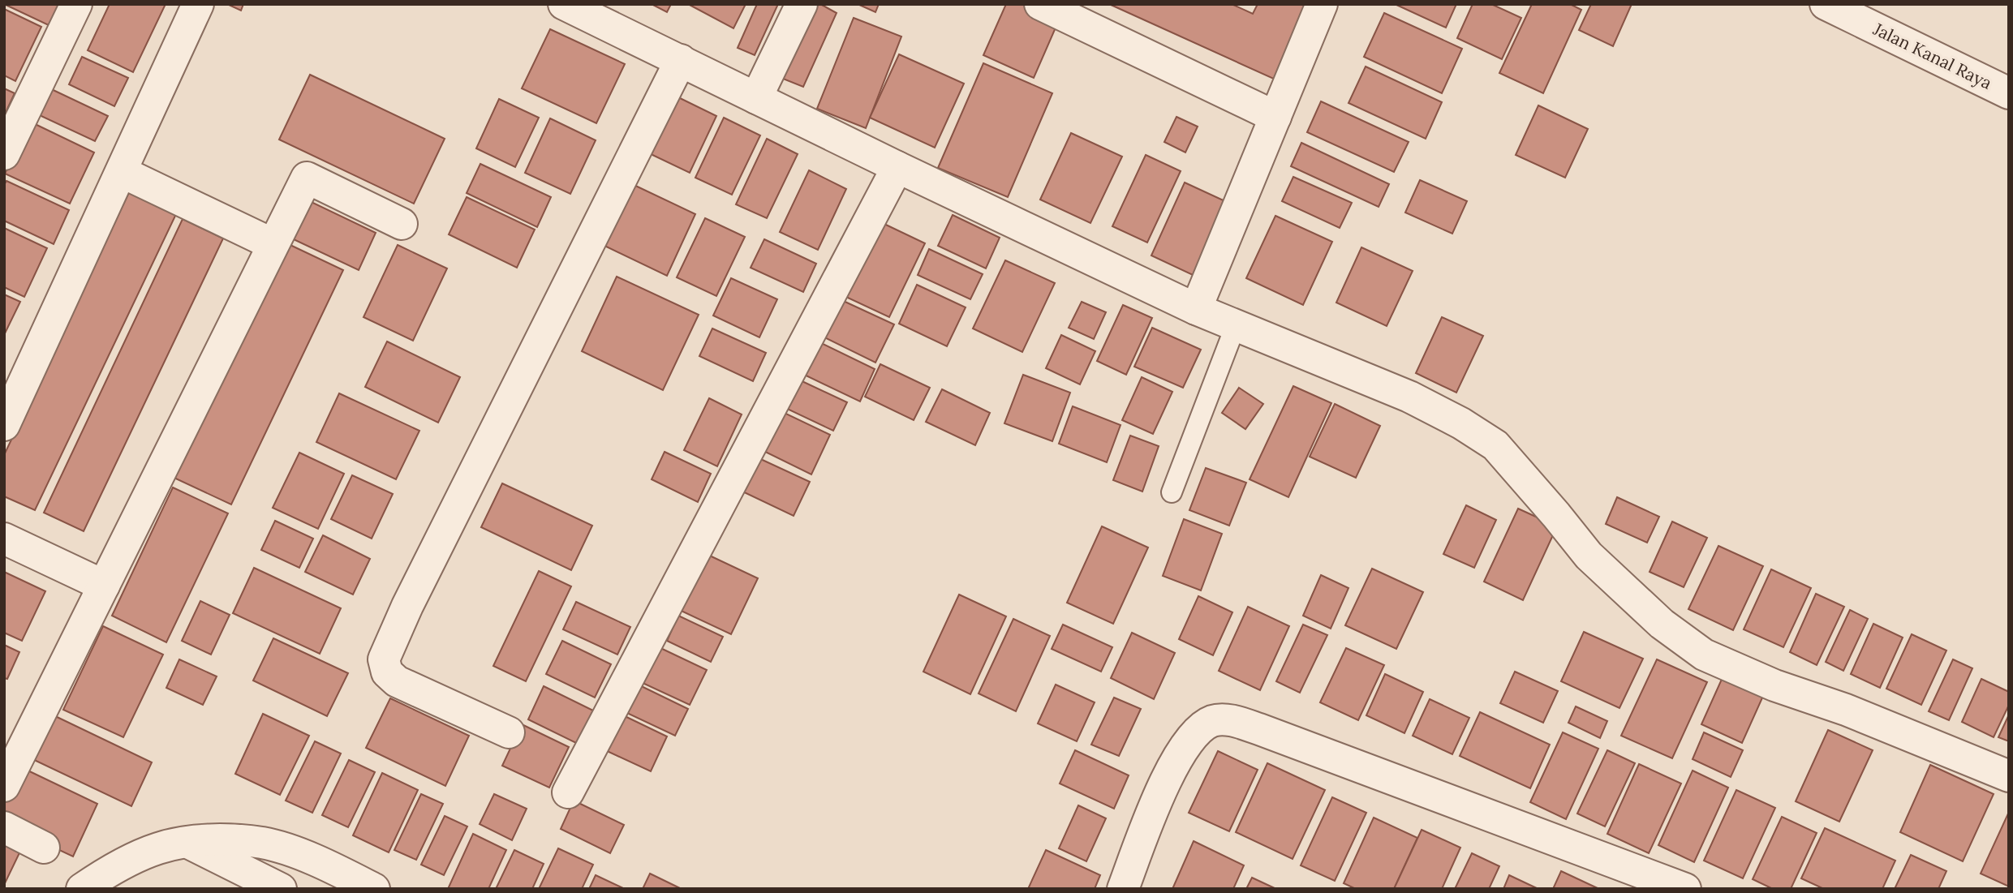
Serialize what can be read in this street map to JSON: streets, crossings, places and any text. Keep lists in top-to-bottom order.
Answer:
{
  "streets": {
    "street": ["Jalan Kanal Raya"]
  }
}
